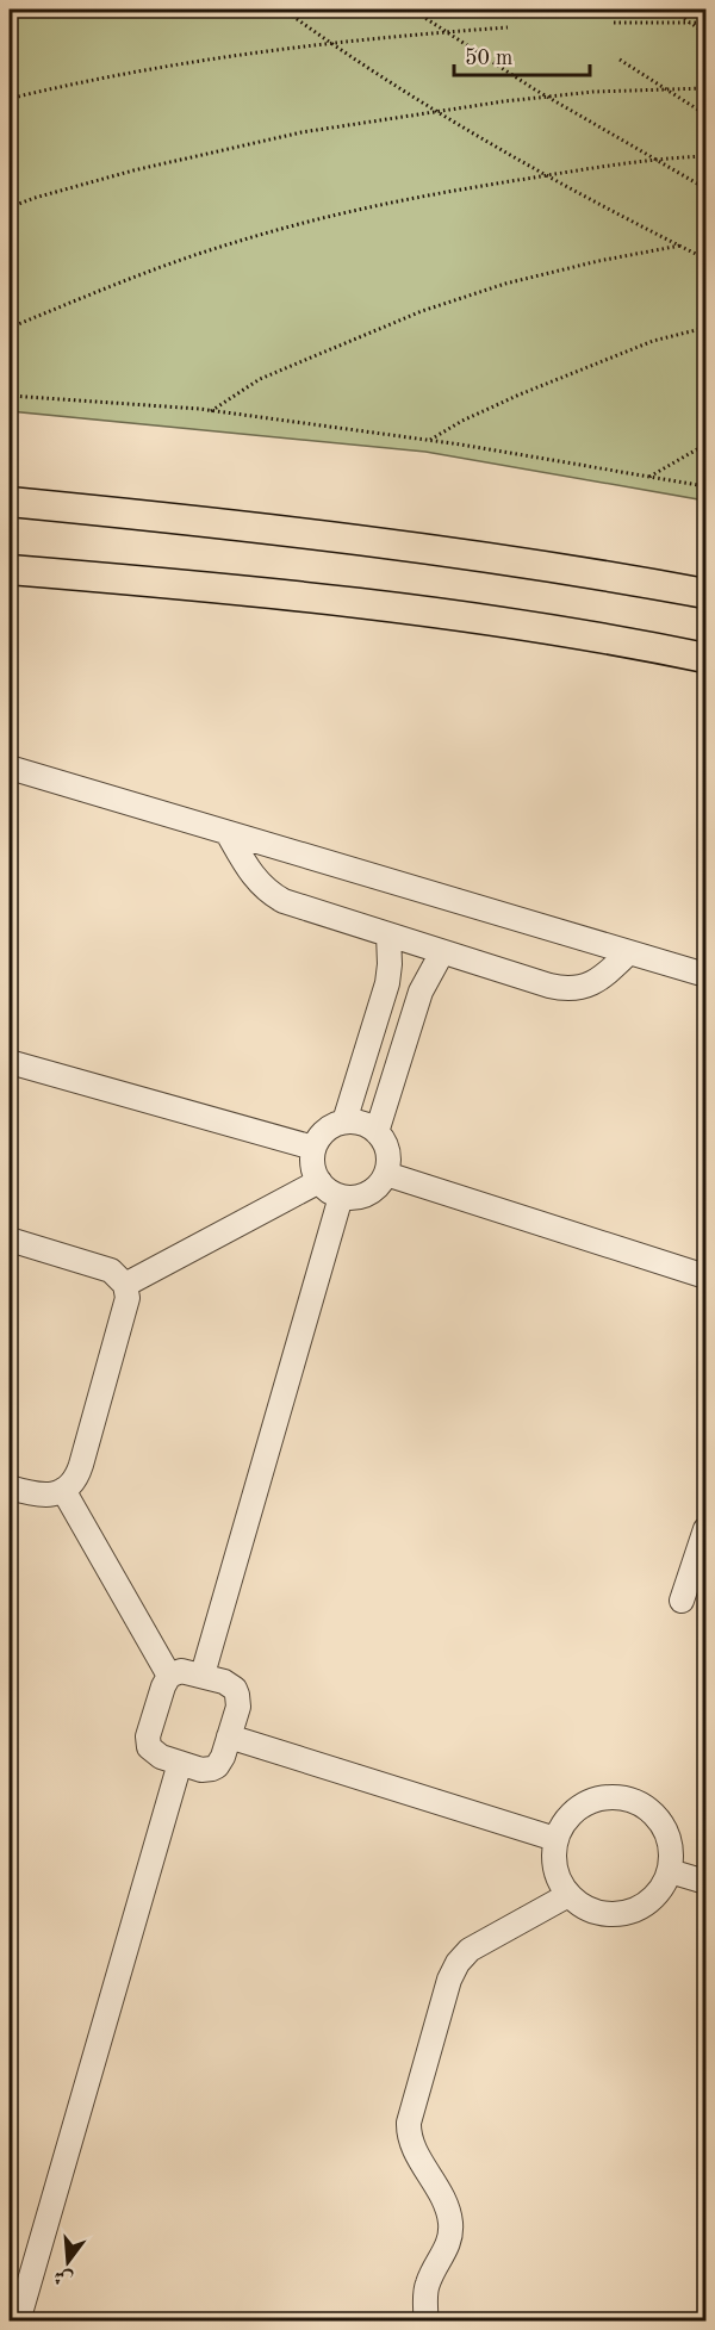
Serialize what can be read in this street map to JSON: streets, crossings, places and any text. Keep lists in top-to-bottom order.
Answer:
{
  "scale_bar": "50 m",
  "north": "bottom"
}
